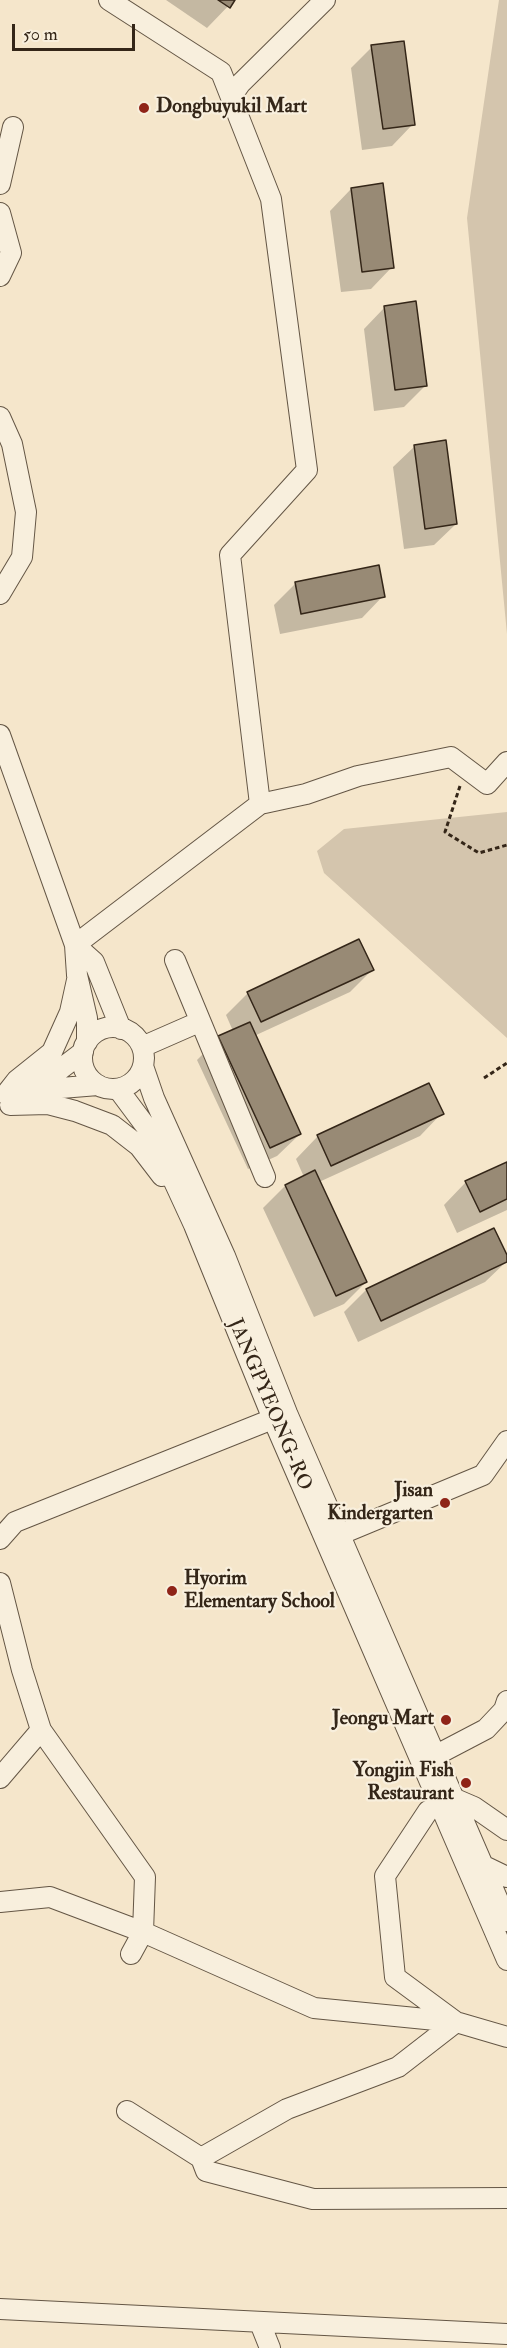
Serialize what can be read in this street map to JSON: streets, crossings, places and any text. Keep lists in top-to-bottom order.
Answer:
{
  "streets": {
    "street": ["JANGPYEONG-RO"]
  },
  "places": [
    "Dongbuyukil Mart",
    "Jisan Kindergarten",
    "Hyorim Elementary School",
    "Jeongu Mart",
    "Yongjin Fish Restaurant"
  ],
  "scale_bar": "50 m"
}
